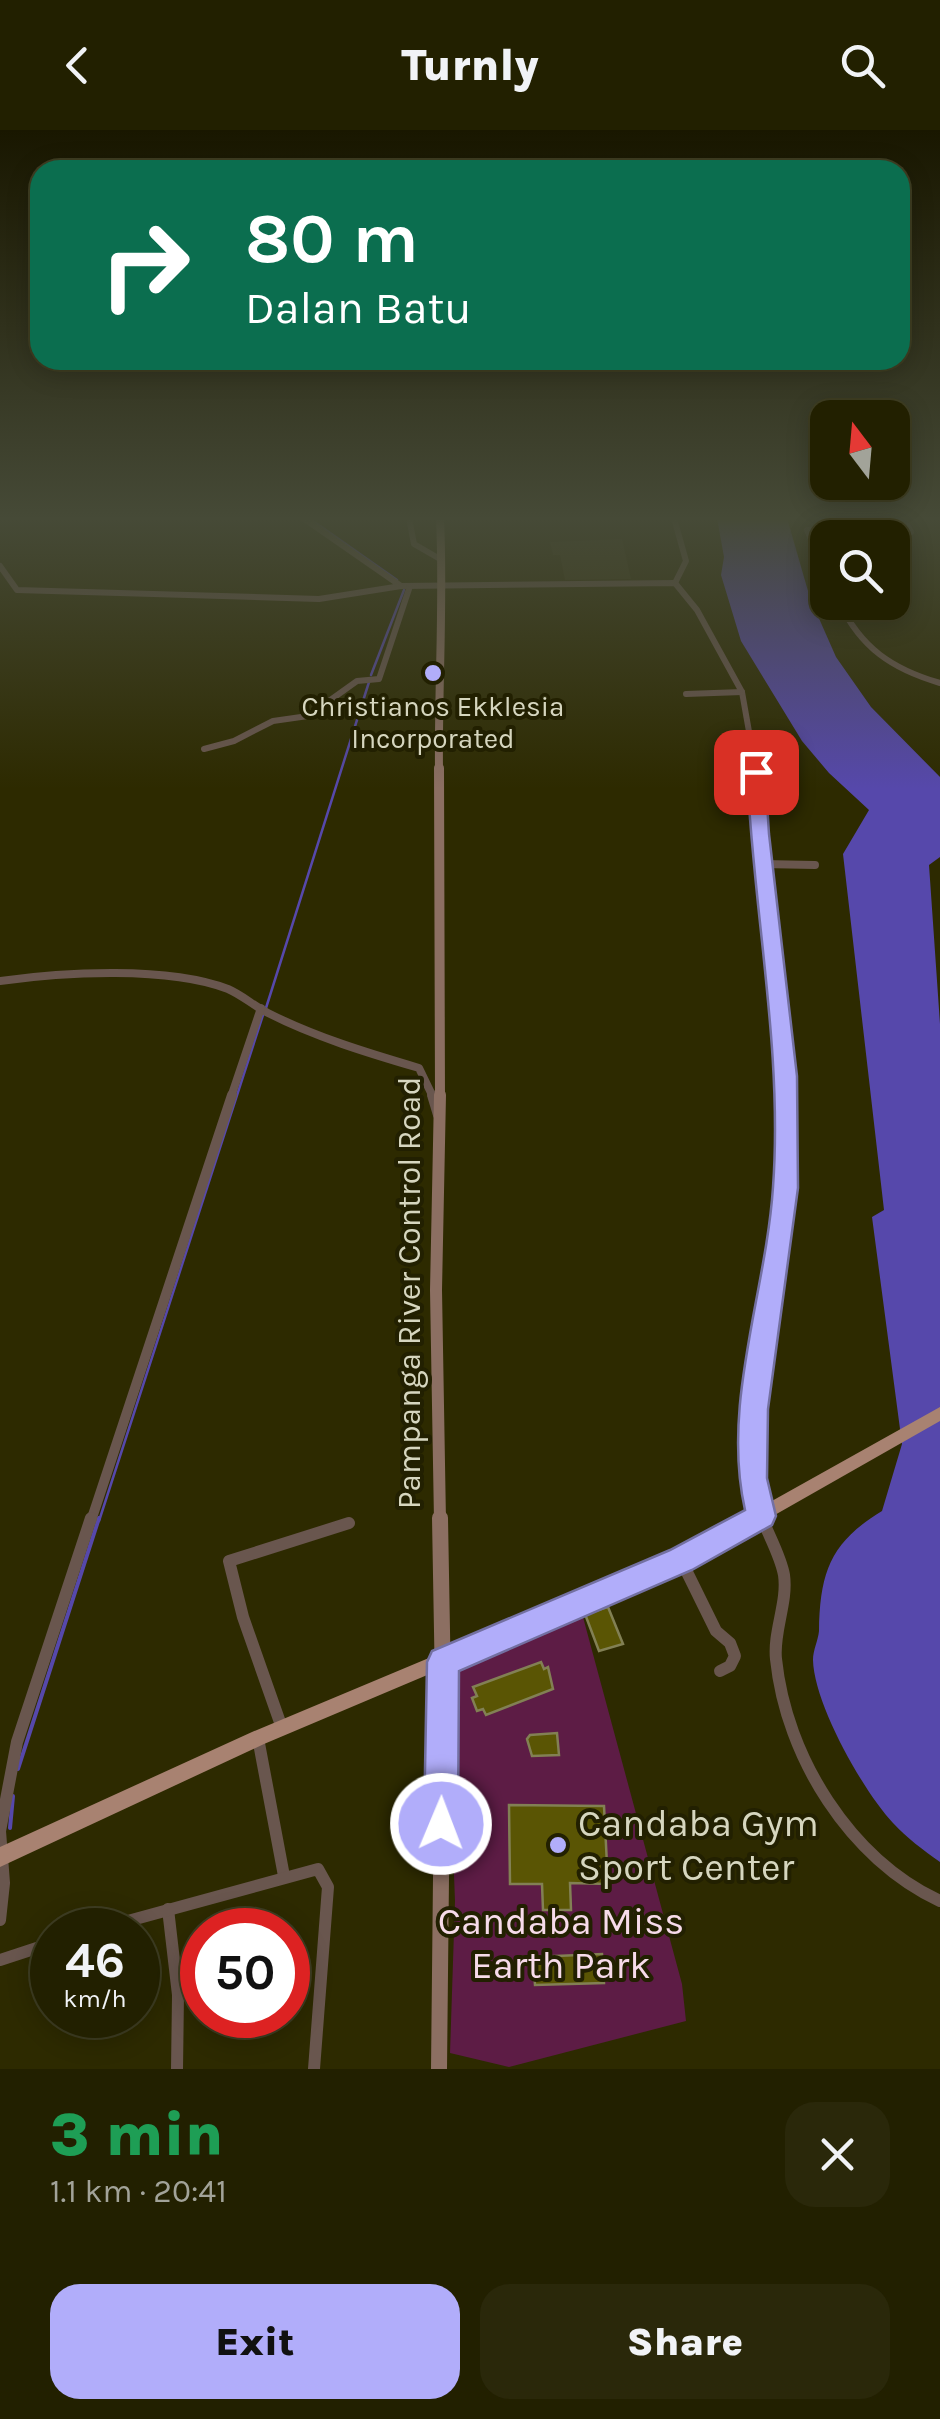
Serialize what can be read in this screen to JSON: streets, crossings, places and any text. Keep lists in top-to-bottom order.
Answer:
{
  "streets": {
    "main road": ["Pampanga River Control Road"]
  },
  "parks": ["Candaba Miss Earth Park"],
  "places": ["Christianos Ekklesia Incorporated", "Candaba Gym Sport Center"],
  "north": "top",
  "page": {
    "header": "Turnly",
    "turn": ["80 m", "Dalan Batu"],
    "speed": "46 km/h",
    "limit": "50",
    "heading": ["3 min", "1.1 km · 20:41"],
    "buttons": ["Exit", "Share"]
  }
}
